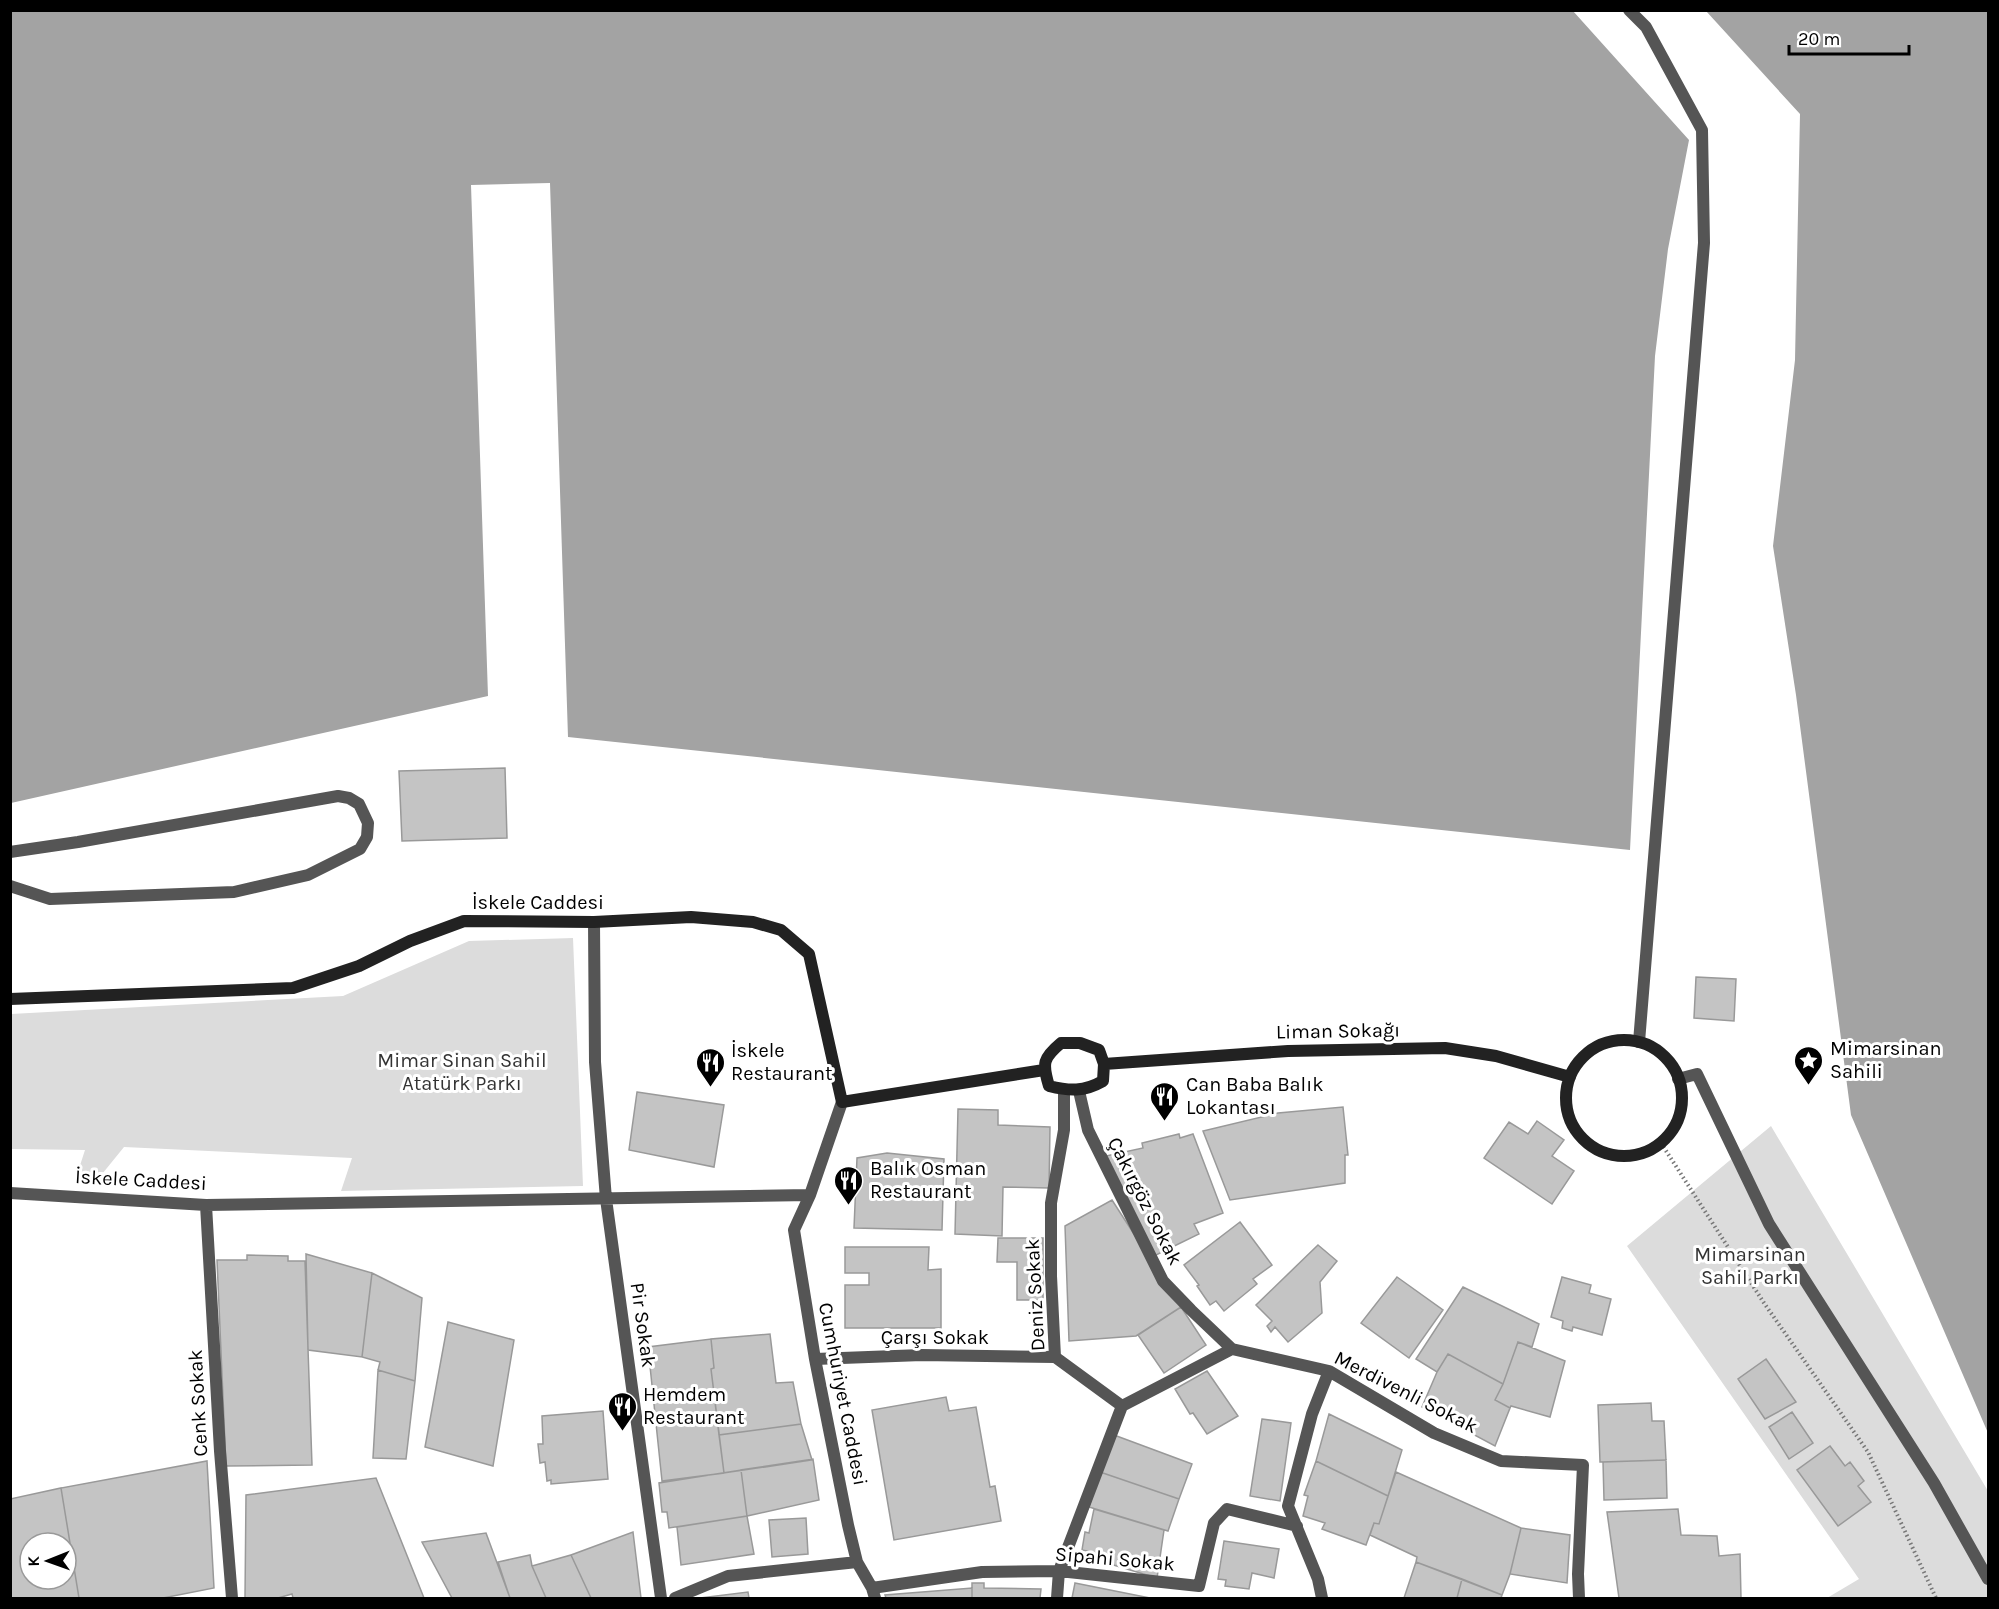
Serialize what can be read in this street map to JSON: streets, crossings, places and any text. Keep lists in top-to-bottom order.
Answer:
{
  "streets": {
    "street": [
      "İskele Caddesi",
      "Liman Sokağı",
      "Çakırgöz Sokak",
      "Deniz Sokak",
      "Pir Sokak",
      "Çarşı Sokak",
      "Merdivenli Sokak",
      "Cumhuriyet Caddesi",
      "Cenk Sokak",
      "Sipahi Sokak"
    ]
  },
  "crossings": [
    ["İskele Caddesi", "Pir Sokak"],
    ["İskele Caddesi", "Cumhuriyet Caddesi"],
    ["İskele Caddesi", "Cenk Sokak"],
    ["Liman Sokağı", "Çakırgöz Sokak"],
    ["Liman Sokağı", "Deniz Sokak"],
    ["Çakırgöz Sokak", "Deniz Sokak"],
    ["Çakırgöz Sokak", "Merdivenli Sokak"],
    ["Deniz Sokak", "Çarşı Sokak"],
    ["Çarşı Sokak", "Cumhuriyet Caddesi"],
    ["Cumhuriyet Caddesi", "Sipahi Sokak"]
  ],
  "parks": ["Mimar Sinan Sahil Atatürk Parkı", "Mimarsinan Sahil Parkı"],
  "places": {
    "place": ["Mimarsinan Sahili"],
    "restaurant": [
      "İskele Restaurant",
      "Can Baba Balık Lokantası",
      "Balık Osman Restaurant",
      "Hemdem Restaurant"
    ]
  },
  "scale_bar": "20 m",
  "north": "left"
}
